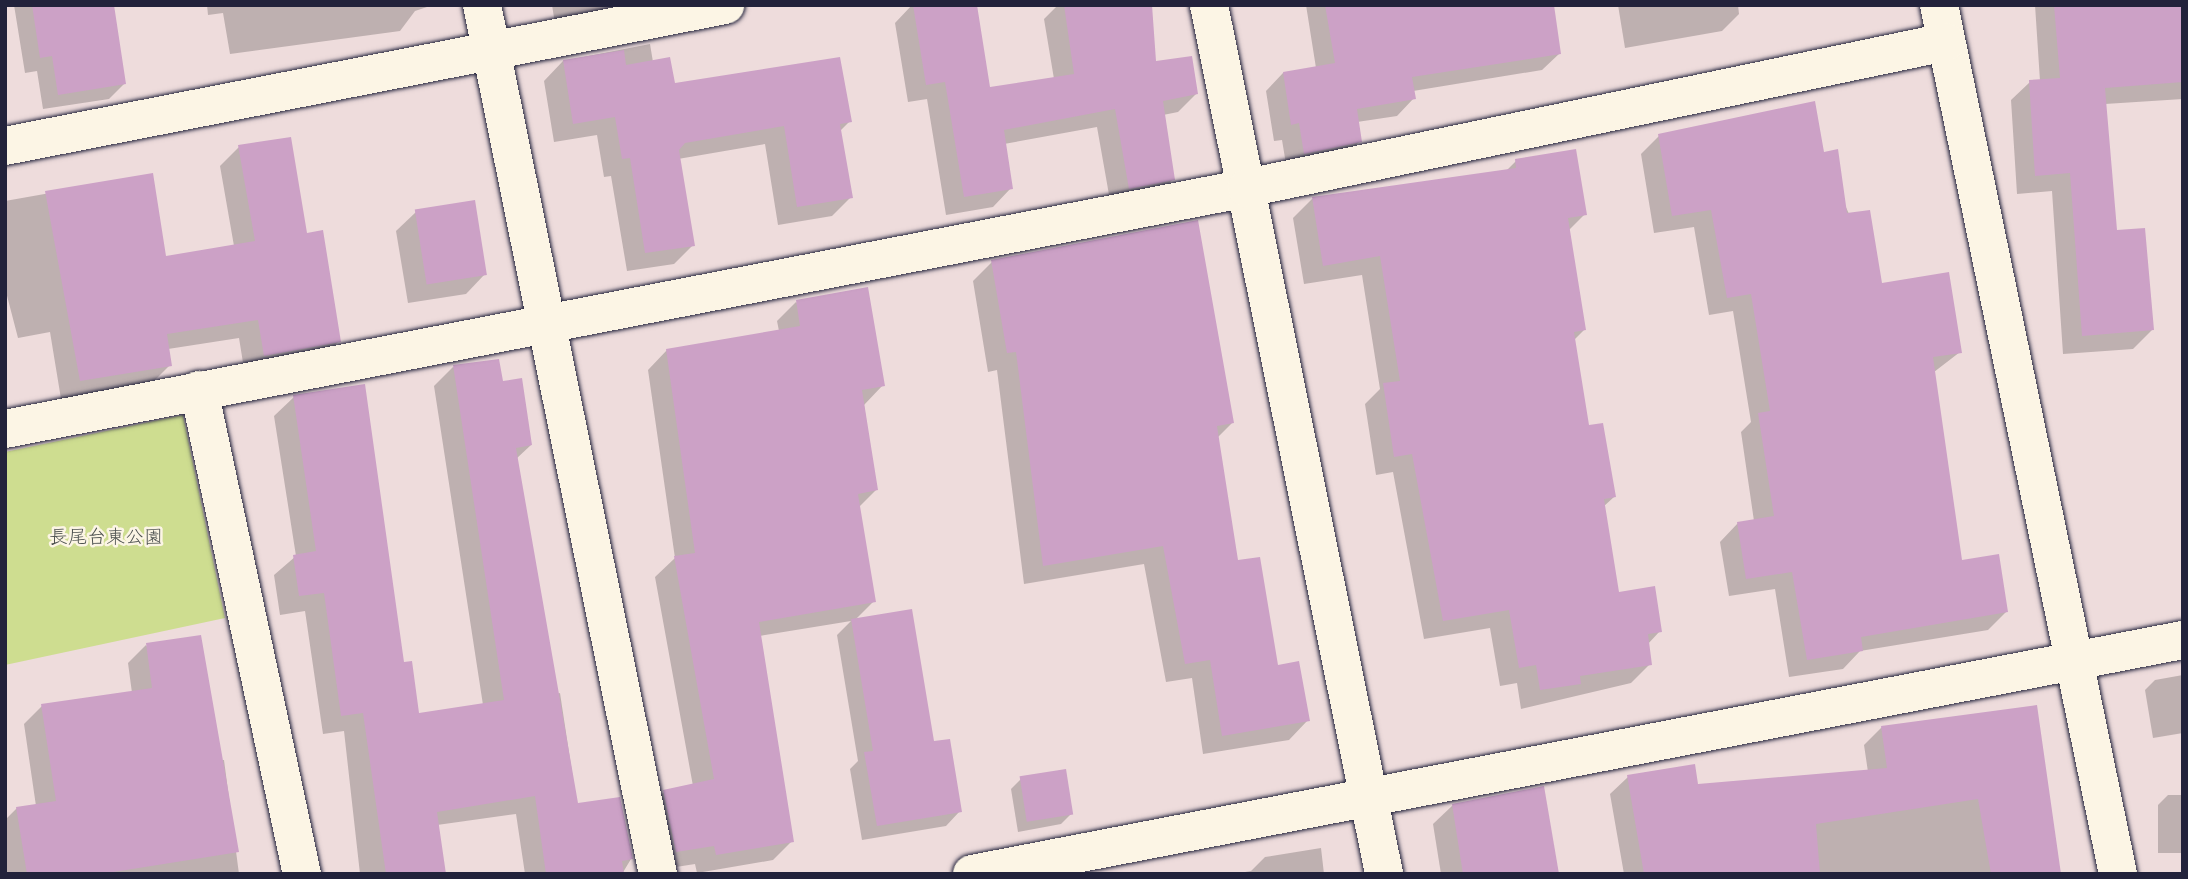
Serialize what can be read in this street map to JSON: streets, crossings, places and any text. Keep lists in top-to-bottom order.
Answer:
{
  "parks": ["長尾台東公園"]
}
